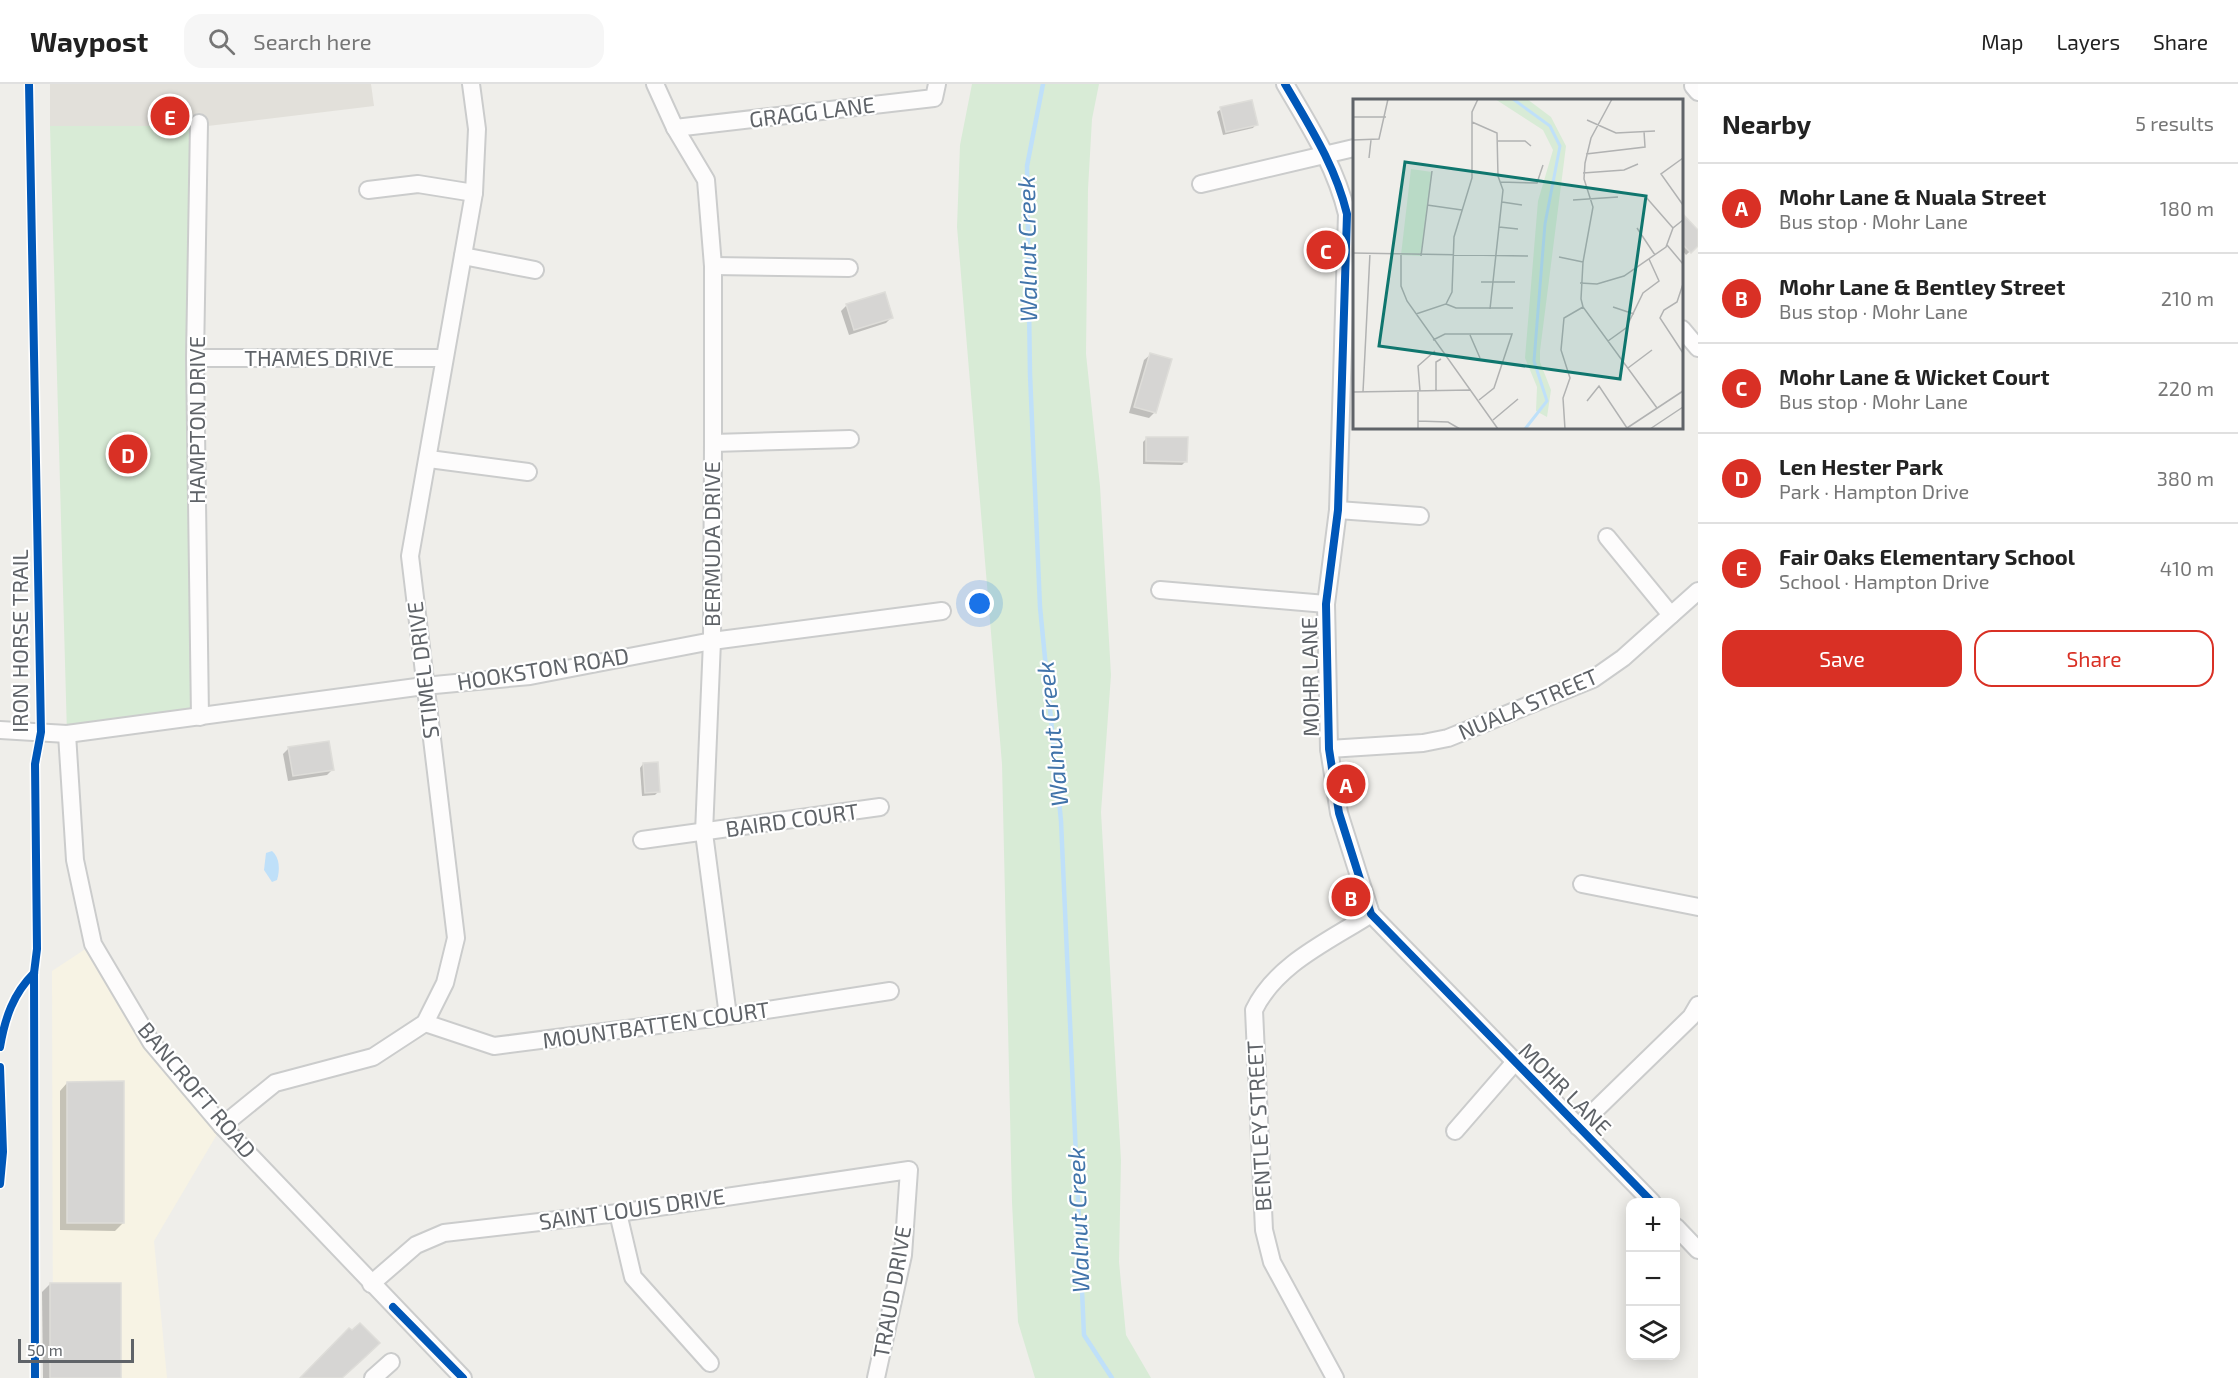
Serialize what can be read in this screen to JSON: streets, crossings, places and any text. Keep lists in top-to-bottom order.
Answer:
{
  "streets": {
    "street": [
      "GRAGG LANE",
      "THAMES DRIVE",
      "HAMPTON DRIVE",
      "BERMUDA DRIVE",
      "HOOKSTON ROAD",
      "STIMEL DRIVE",
      "MOHR LANE",
      "NUALA STREET",
      "BAIRD COURT",
      "MOUNTBATTEN COURT",
      "BANCROFT ROAD",
      "BENTLEY STREET",
      "SAINT LOUIS DRIVE",
      "TRAUD DRIVE"
    ],
    "cycle path": ["IRON HORSE TRAIL"]
  },
  "crossings": [
    ["GRAGG LANE", "BERMUDA DRIVE"],
    ["THAMES DRIVE", "HAMPTON DRIVE"],
    ["THAMES DRIVE", "STIMEL DRIVE"],
    ["HAMPTON DRIVE", "HOOKSTON ROAD"],
    ["BERMUDA DRIVE", "HOOKSTON ROAD"],
    ["BERMUDA DRIVE", "BAIRD COURT"],
    ["BERMUDA DRIVE", "MOUNTBATTEN COURT"],
    ["HOOKSTON ROAD", "STIMEL DRIVE"],
    ["HOOKSTON ROAD", "BANCROFT ROAD"],
    ["STIMEL DRIVE", "MOUNTBATTEN COURT"],
    ["MOHR LANE", "NUALA STREET"],
    ["MOHR LANE", "BENTLEY STREET"],
    ["BANCROFT ROAD", "SAINT LOUIS DRIVE"],
    ["SAINT LOUIS DRIVE", "TRAUD DRIVE"]
  ],
  "water": ["Walnut Creek"],
  "scale_bar": "50 m",
  "page": {
    "header": "Waypost",
    "search": "Search here",
    "nav": ["Map", "Layers", "Share"],
    "heading": ["Nearby", "5 results"],
    "pins": [
      "E",
      "C",
      "D",
      "A",
      "B"
    ],
    "list": [
      {
        "mark": "A",
        "name": "Mohr Lane & Nuala Street",
        "note": "Bus stop · Mohr Lane",
        "value": "180 m"
      },
      {
        "mark": "B",
        "name": "Mohr Lane & Bentley Street",
        "note": "Bus stop · Mohr Lane",
        "value": "210 m"
      },
      {
        "mark": "C",
        "name": "Mohr Lane & Wicket Court",
        "note": "Bus stop · Mohr Lane",
        "value": "220 m"
      },
      {
        "mark": "D",
        "name": "Len Hester Park",
        "note": "Park · Hampton Drive",
        "value": "380 m"
      },
      {
        "mark": "E",
        "name": "Fair Oaks Elementary School",
        "note": "School · Hampton Drive",
        "value": "410 m"
      }
    ],
    "buttons": ["Save", "Share"],
    "map_buttons": ["+", "−"],
    "scale": "50 m"
  }
}
